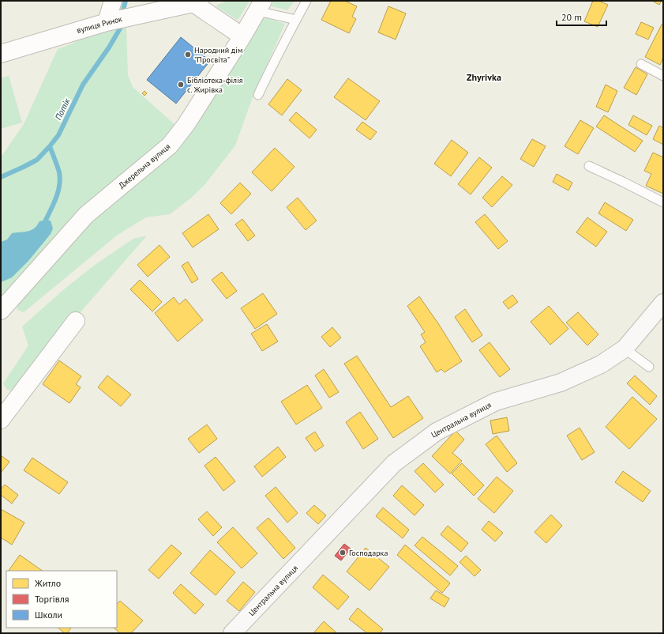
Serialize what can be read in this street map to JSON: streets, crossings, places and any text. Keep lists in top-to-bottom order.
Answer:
{
  "streets": {
    "street": ["вулиця Ринок", "Джерельна вулиця", "Центральна вулиця"]
  },
  "districts": ["Zhyrivka"],
  "water": ["Потік"],
  "places": ["Народний дім \"Просвіта\"", "Бібліотека-філія с. Жирівка", "Господарка"],
  "legend": ["Житло", "Торгівля", "Школи"],
  "scale_bar": "20 m"
}
